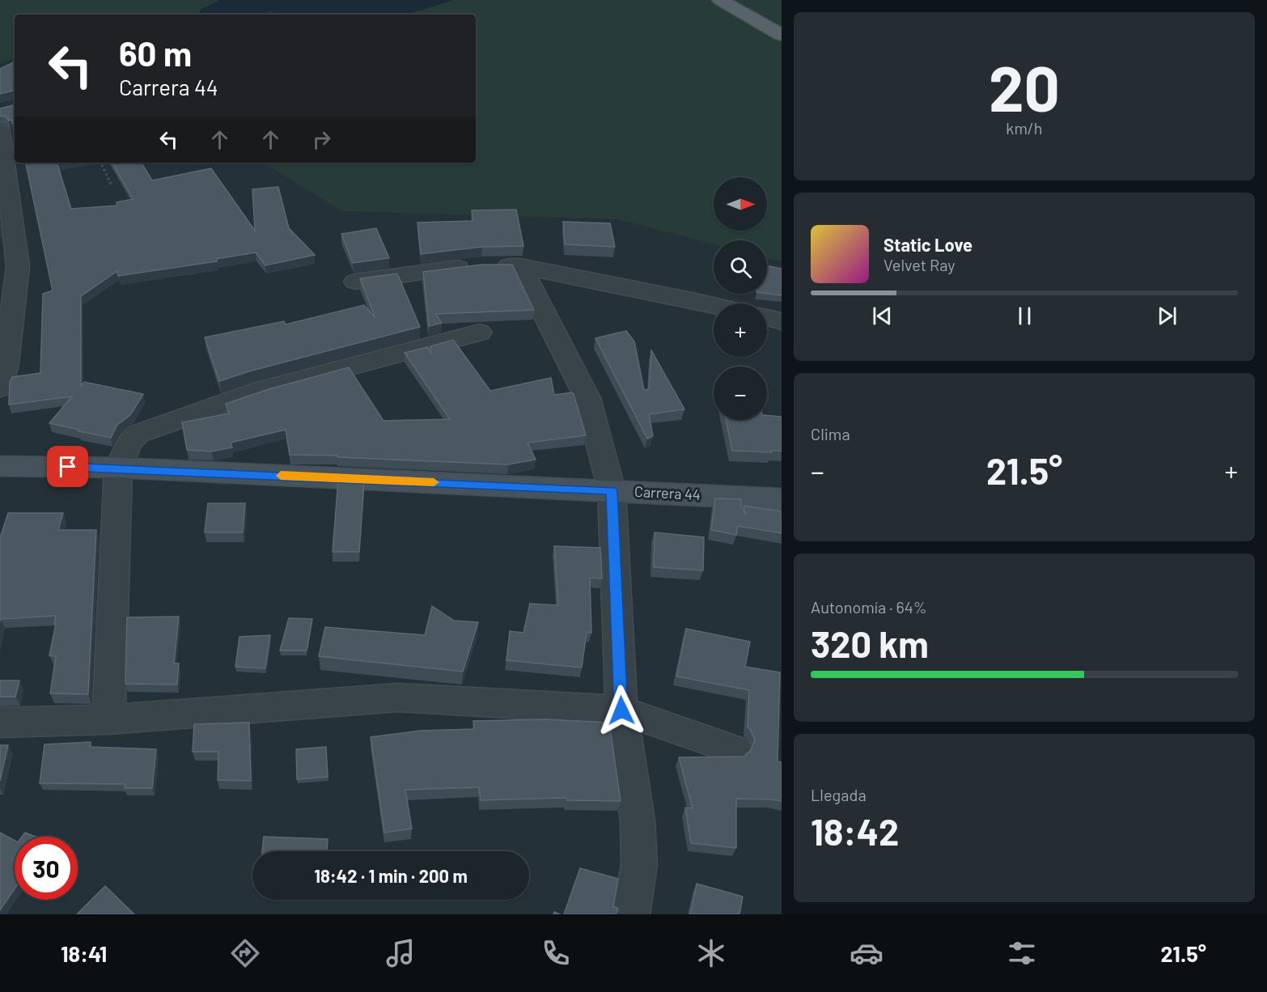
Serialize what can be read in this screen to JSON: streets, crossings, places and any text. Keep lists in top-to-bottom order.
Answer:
{
  "streets": {
    "main road": ["Carrera 44"]
  },
  "north": "right",
  "page": {
    "tile": [
      ["20", "km/h"],
      "Clima",
      ["Autonomía · 64%", "320 km"],
      ["Llegada", "18:42"]
    ],
    "turn": ["60 m", "Carrera 44"],
    "map_buttons": ["+", "−"],
    "song": ["Static Love", "Velvet Ray"],
    "heat": ["−", "21.5°", "+"],
    "limit": "30",
    "trip": "18:42 · 1 min · 200 m",
    "tabs": ["18:41", "21.5°"]
  }
}
